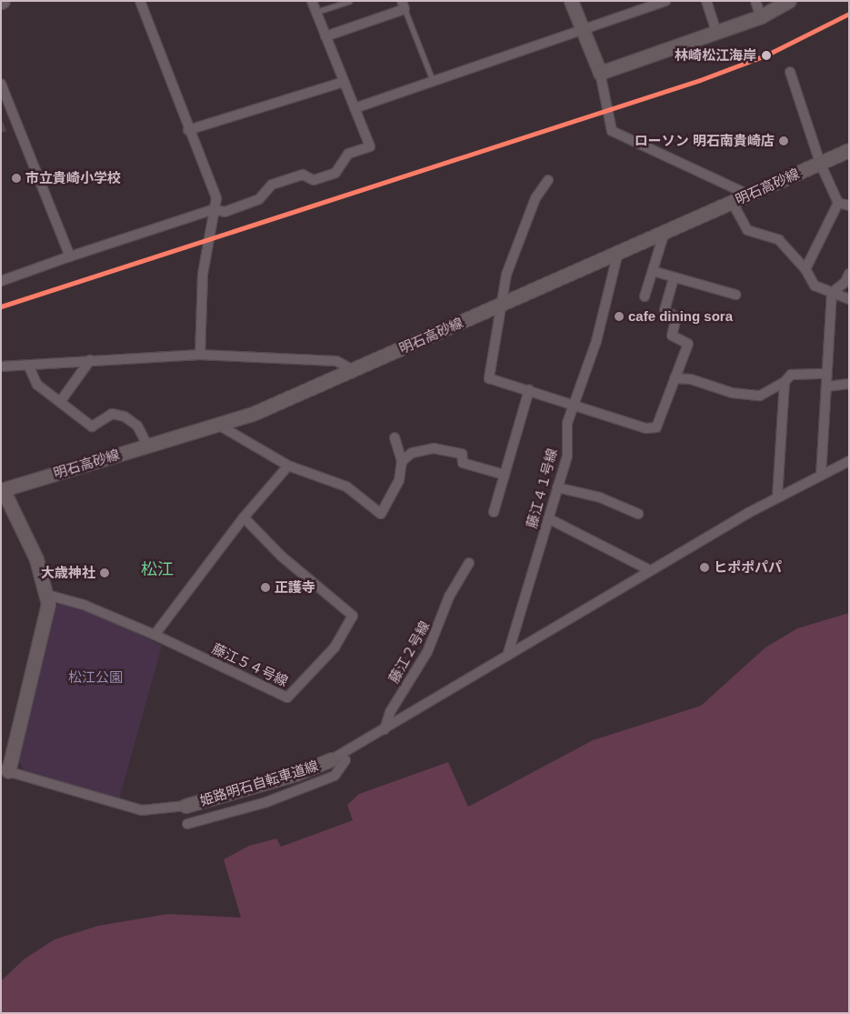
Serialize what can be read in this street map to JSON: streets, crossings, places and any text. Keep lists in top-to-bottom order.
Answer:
{
  "streets": {
    "main road": ["明石高砂線", "姫路明石自転車道線"],
    "street": ["藤江４１号線", "藤江２号線", "藤江５４号線"]
  },
  "crossings": [
    ["明石高砂線", "藤江４１号線"]
  ],
  "districts": ["松江"],
  "parks": ["松江公園"],
  "places": [
    "林崎松江海岸",
    "ローソン 明石南貴崎店",
    "市立貴崎小学校",
    "cafe dining sora",
    "ヒポポパパ",
    "大歳神社",
    "正護寺"
  ]
}
